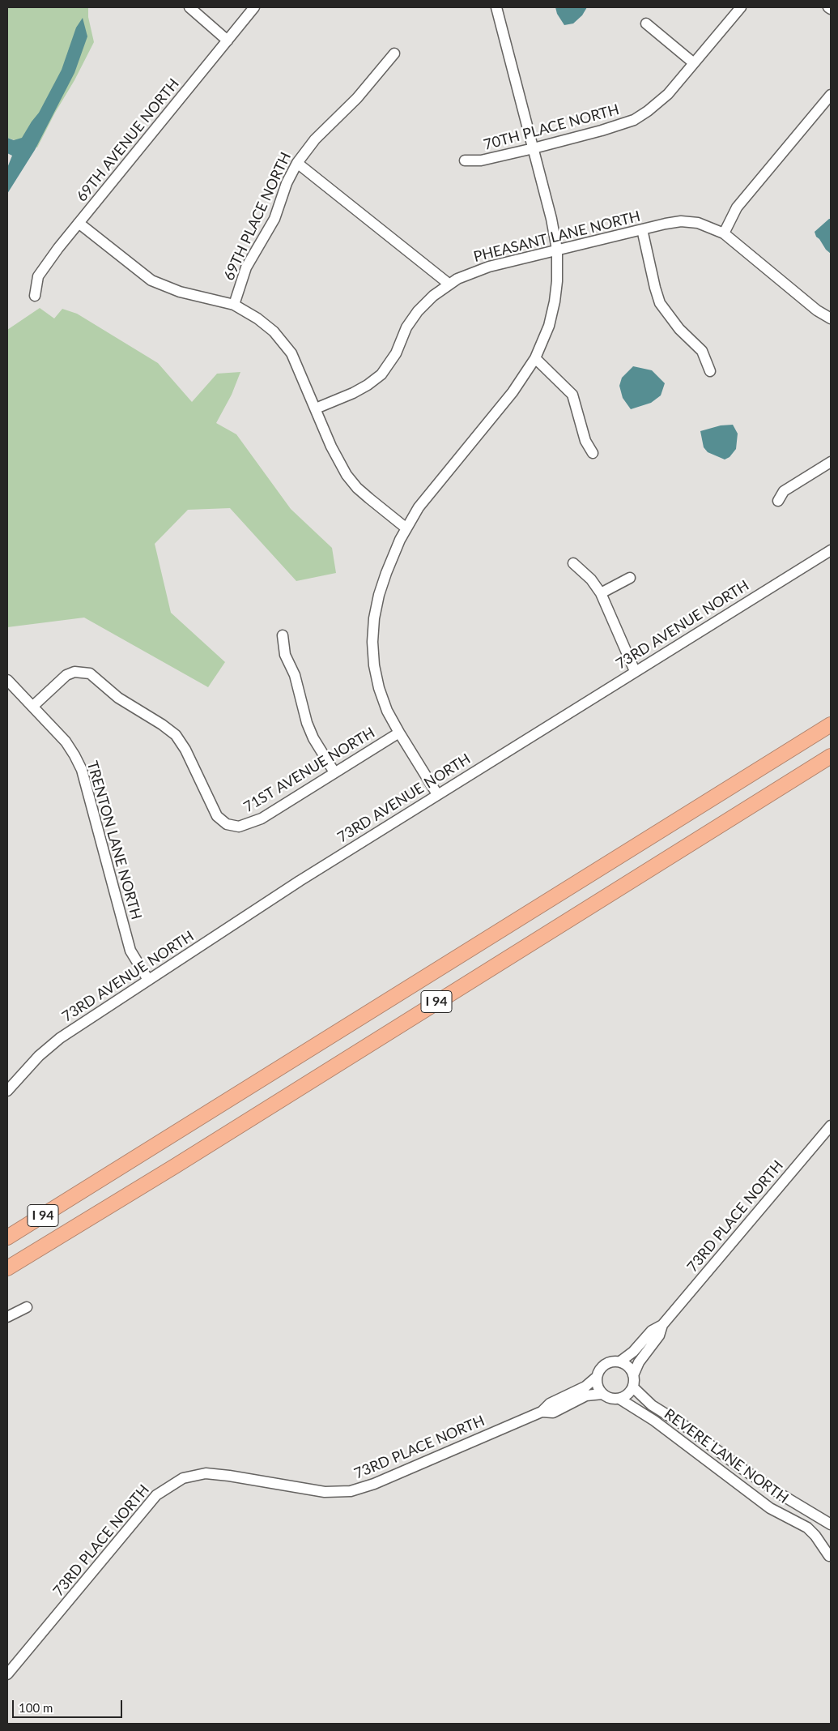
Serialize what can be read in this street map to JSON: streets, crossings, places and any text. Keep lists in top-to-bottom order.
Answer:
{
  "streets": {
    "highway": ["I 94"],
    "street": [
      "70TH PLACE NORTH",
      "69TH AVENUE NORTH",
      "69TH PLACE NORTH",
      "PHEASANT LANE NORTH",
      "73RD AVENUE NORTH",
      "71ST AVENUE NORTH",
      "TRENTON LANE NORTH",
      "73RD PLACE NORTH",
      "REVERE LANE NORTH"
    ]
  },
  "crossings": [
    ["73RD AVENUE NORTH", "TRENTON LANE NORTH"],
    ["71ST AVENUE NORTH", "TRENTON LANE NORTH"],
    ["73RD PLACE NORTH", "REVERE LANE NORTH"]
  ],
  "scale_bar": "100 m"
}
